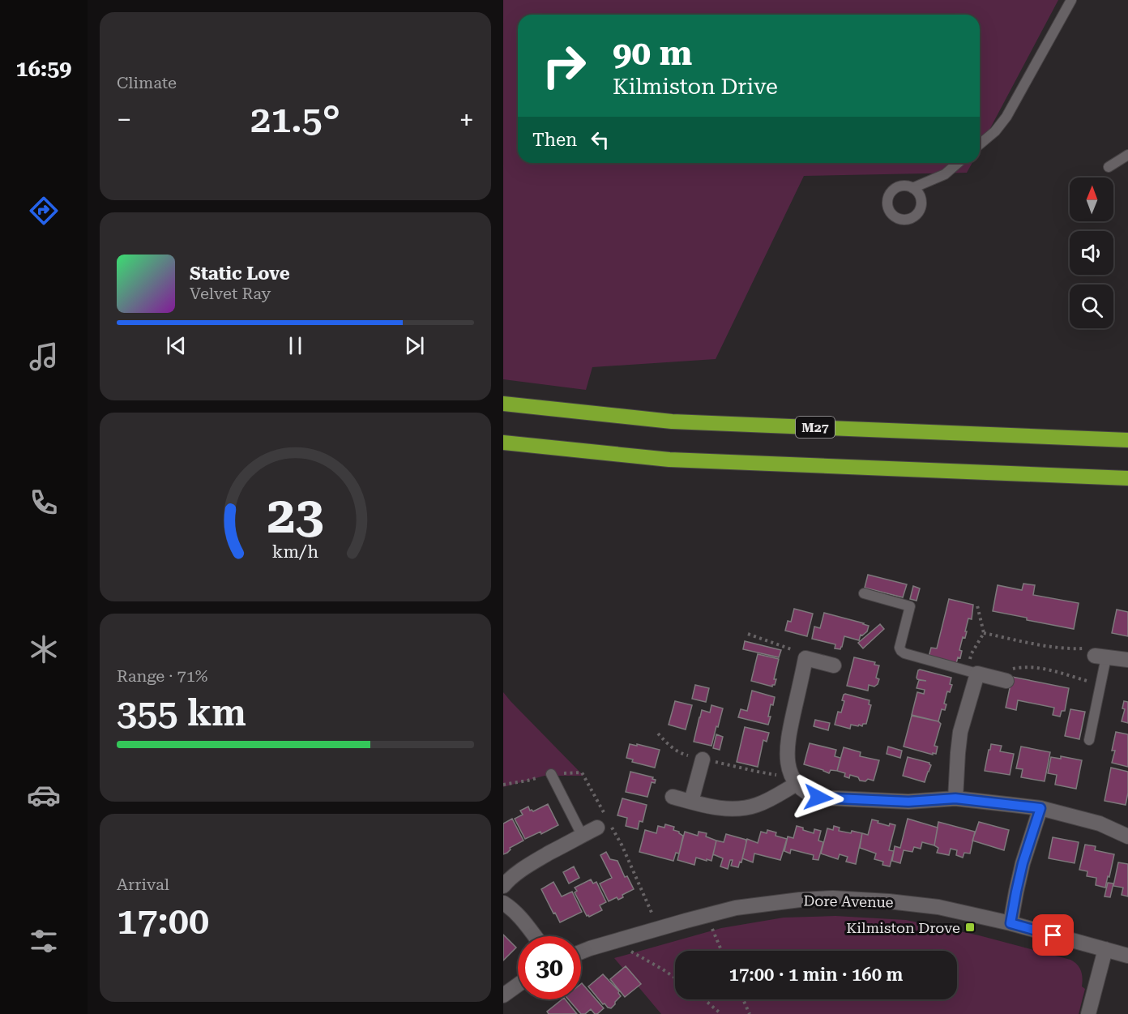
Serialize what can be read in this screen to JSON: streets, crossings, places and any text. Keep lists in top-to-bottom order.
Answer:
{
  "streets": {
    "highway": ["M27"],
    "street": ["Dore Avenue"]
  },
  "places": {
    "transit": ["Kilmiston Drove"]
  },
  "north": "top",
  "page": {
    "tabs": "16:59",
    "tile": [
      "Climate",
      ["Range · 71%", "355 km"],
      ["Arrival", "17:00"]
    ],
    "turn": ["90 m", "Kilmiston Drive"],
    "heat": ["−", "21.5°", "+"],
    "then": "Then",
    "song": ["Static Love", "Velvet Ray"],
    "limit": "30",
    "trip": "17:00 · 1 min · 160 m",
    "gauge": ["23", "km/h"]
  }
}
